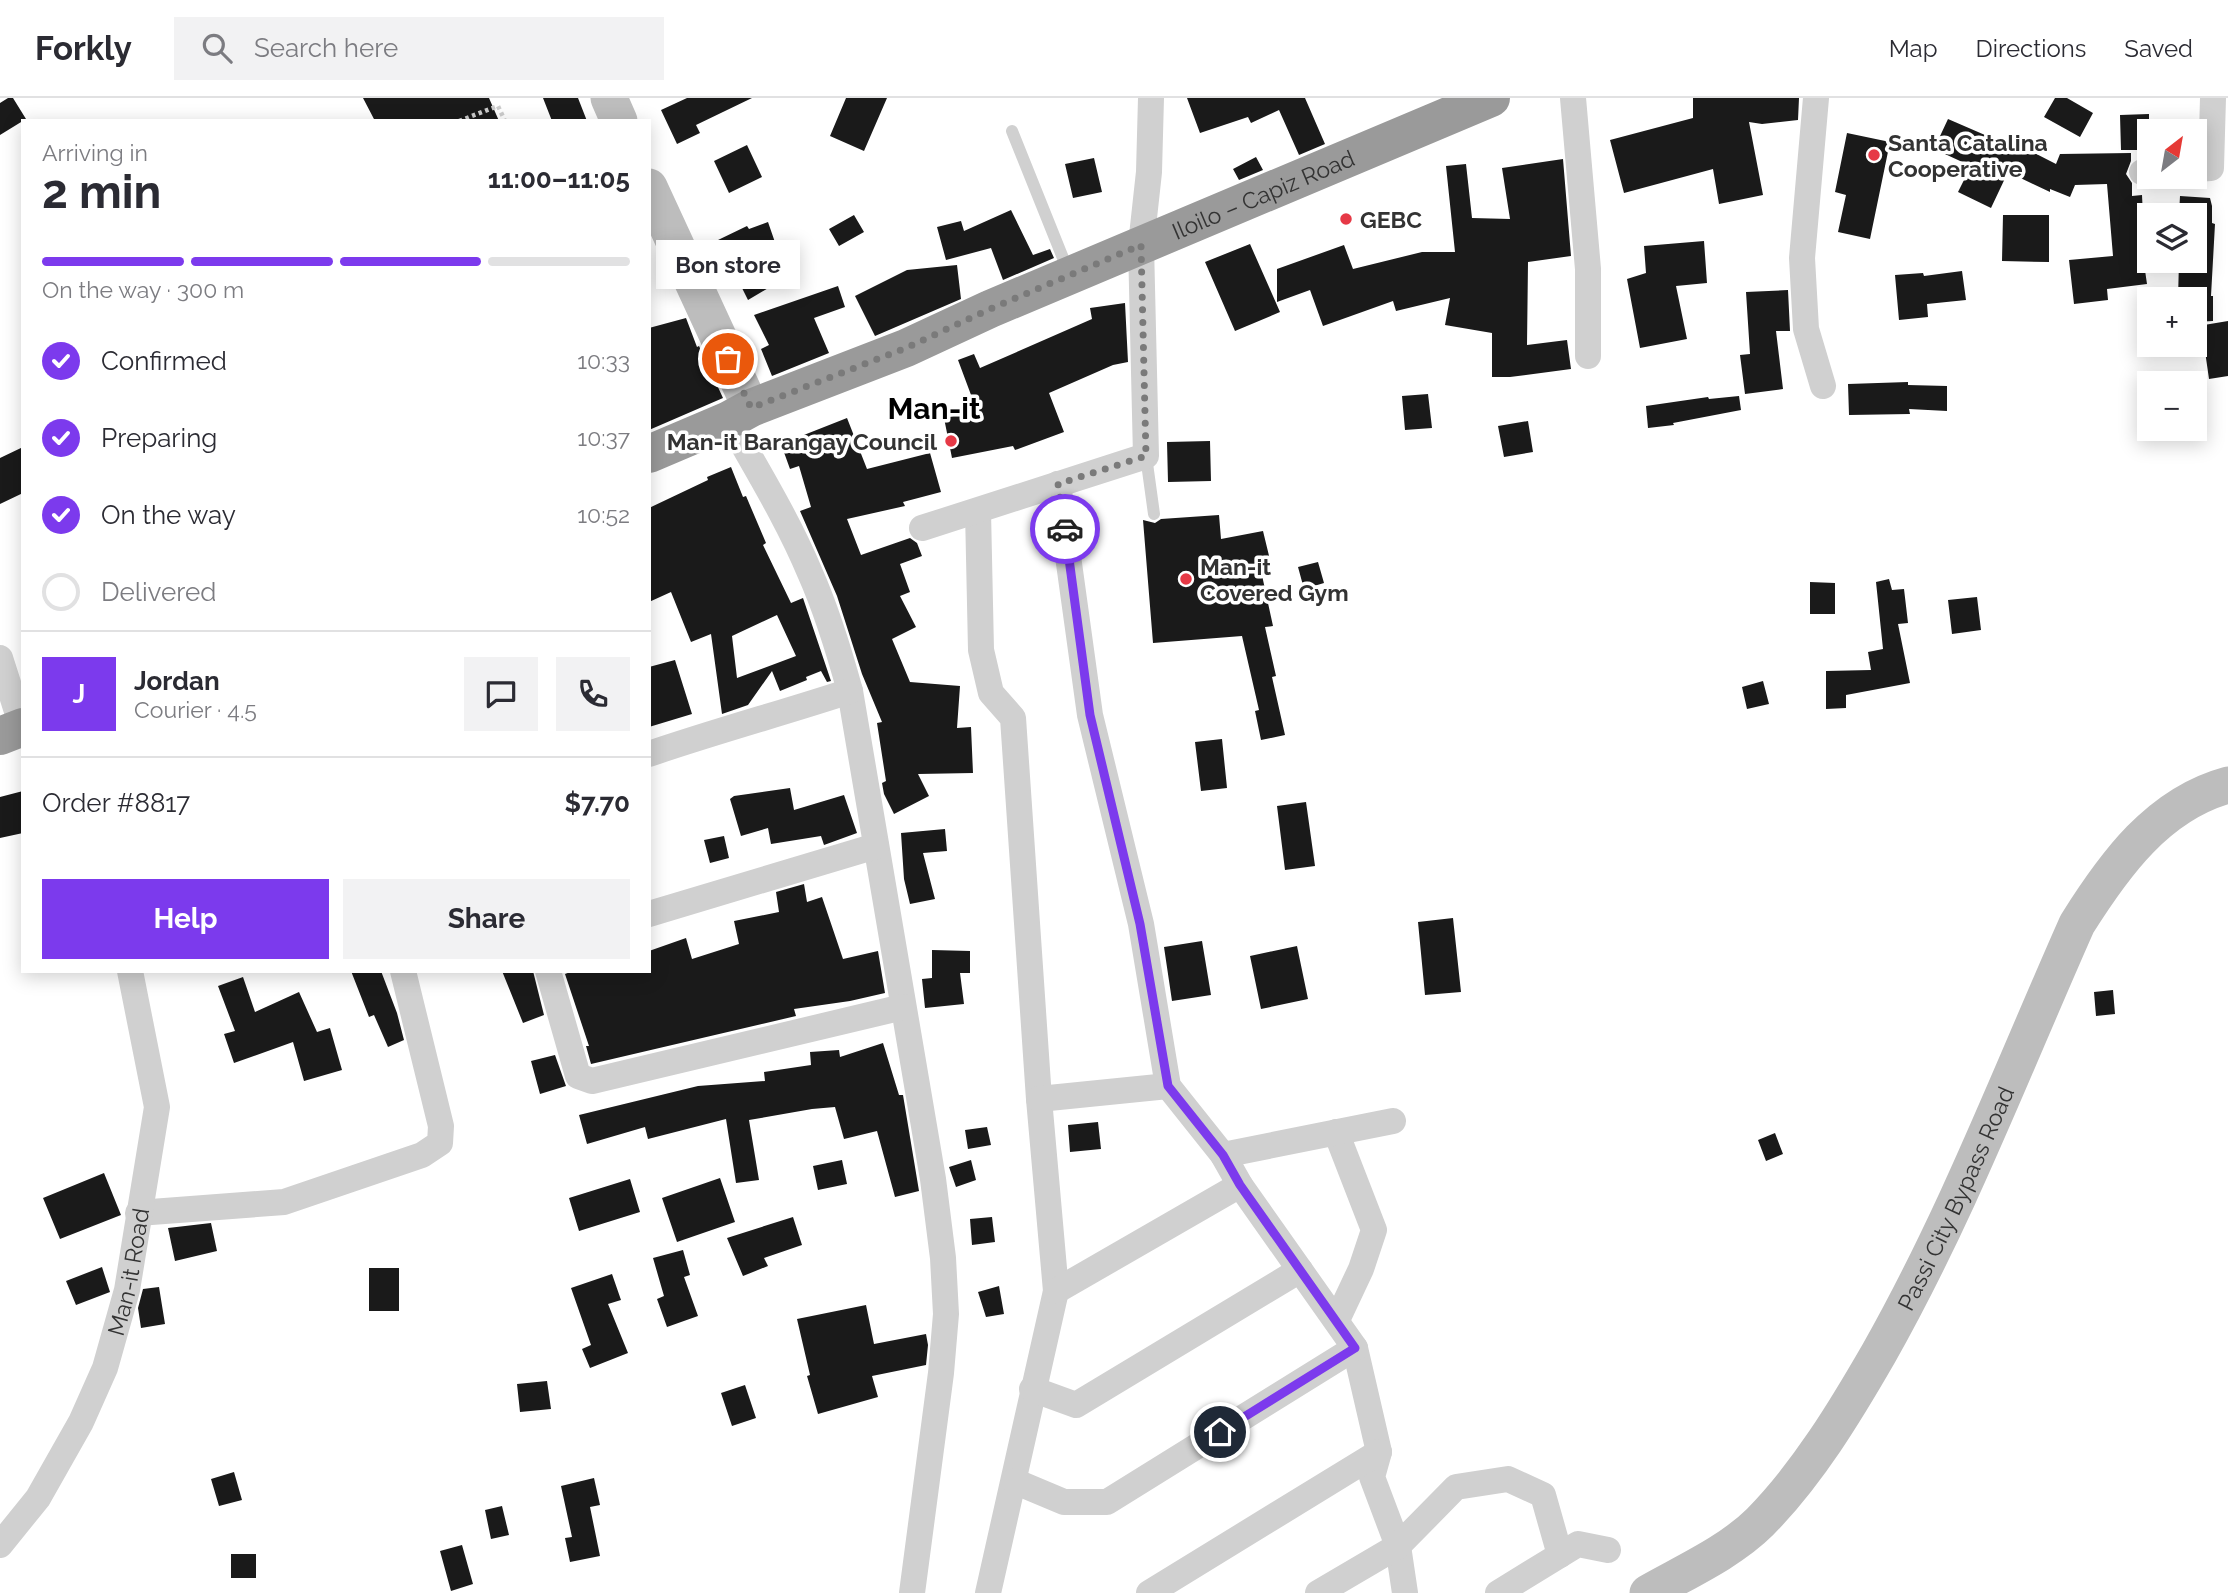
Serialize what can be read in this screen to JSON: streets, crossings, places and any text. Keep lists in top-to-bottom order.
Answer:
{
  "streets": {
    "highway": ["Iloilo – Capiz Road"],
    "street": ["Passi City Bypass Road", "Man-it Road"]
  },
  "districts": ["Man-it"],
  "places": [
    "Santa Catalina Cooperative",
    "GEBC",
    "Bon store",
    "Man-it Barangay Council",
    "Man-it Covered Gym"
  ],
  "north": "top right",
  "page": {
    "header": "Forkly",
    "search": "Search here",
    "nav": ["Map", "Directions", "Saved"],
    "map_buttons": ["+", "−"],
    "heading": ["2 min", "Arriving in", "11:00–11:05"],
    "panel": [
      "Jordan",
      "Courier · 4.5",
      "Order #8817",
      "$7.70"
    ],
    "bar": "On the way · 300 m",
    "bubble": "Bon store",
    "list": [
      ["Confirmed", "10:33"],
      ["Preparing", "10:37"],
      ["On the way", "10:52"],
      "Delivered"
    ],
    "round": "J",
    "buttons": ["Help", "Share"]
  }
}
